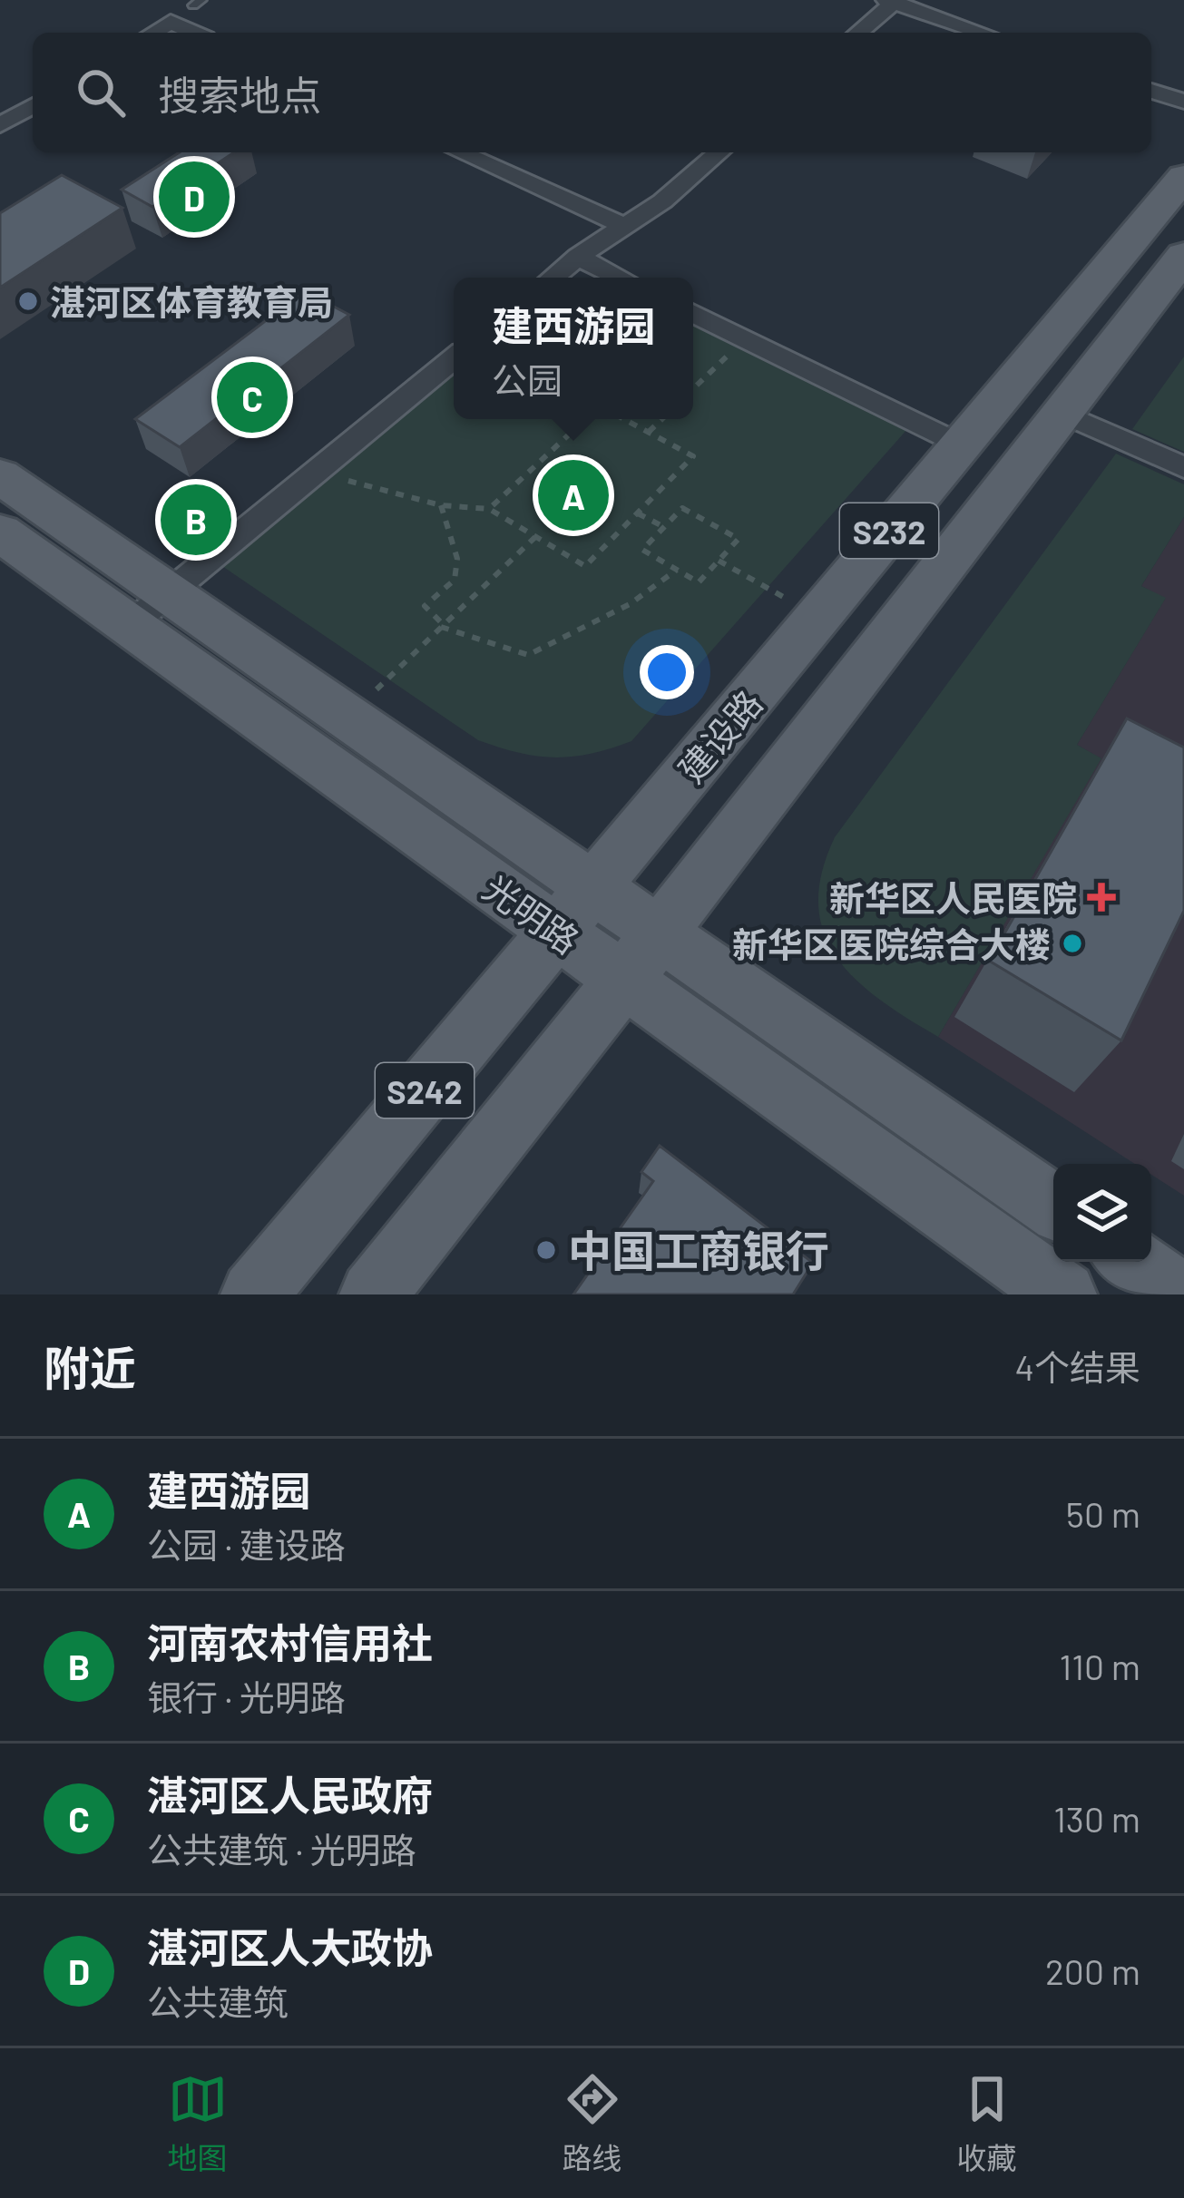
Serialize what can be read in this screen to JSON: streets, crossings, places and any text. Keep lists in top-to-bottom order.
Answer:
{
  "streets": {
    "main road": [
      "S232",
      "建设路",
      "光明路",
      "S242"
    ]
  },
  "crossings": [
    ["建设路", "光明路"]
  ],
  "places": {
    "other": ["湛河区体育教育局", "新华区医院综合大楼", "中国工商银行"],
    "health": ["新华区人民医院"]
  },
  "page": {
    "search": "搜索地点",
    "pins": [
      "D",
      "C",
      "A",
      "B"
    ],
    "popup": ["建西游园", "公园"],
    "heading": ["附近", "4个结果"],
    "list": [
      {
        "mark": "A",
        "name": "建西游园",
        "note": "公园 · 建设路",
        "value": "50 m"
      },
      {
        "mark": "B",
        "name": "河南农村信用社",
        "note": "银行 · 光明路",
        "value": "110 m"
      },
      {
        "mark": "C",
        "name": "湛河区人民政府",
        "note": "公共建筑 · 光明路",
        "value": "130 m"
      },
      {
        "mark": "D",
        "name": "湛河区人大政协",
        "note": "公共建筑",
        "value": "200 m"
      }
    ],
    "nav": ["地图", "路线", "收藏"]
  }
}
